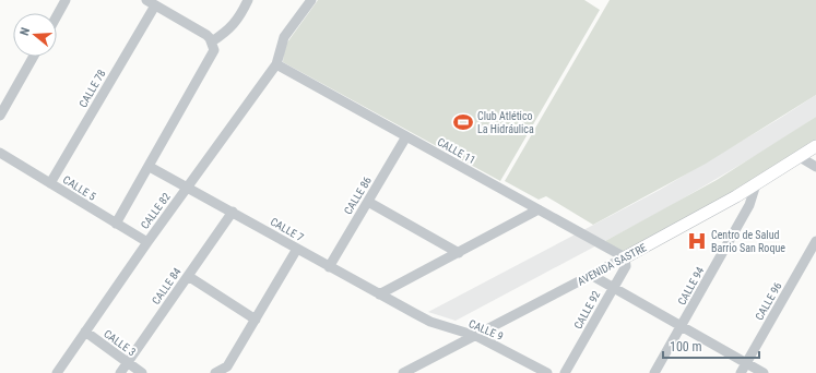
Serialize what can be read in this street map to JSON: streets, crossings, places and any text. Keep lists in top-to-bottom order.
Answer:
{
  "streets": {
    "main road": ["AVENIDA SASTRE"],
    "street": [
      "CALLE 78",
      "CALLE 11",
      "CALLE 5",
      "CALLE 86",
      "CALLE 82",
      "CALLE 7",
      "CALLE 84",
      "CALLE 94",
      "CALLE 96",
      "CALLE 92",
      "CALLE 9",
      "CALLE 3"
    ]
  },
  "crossings": [
    ["CALLE 78", "CALLE 5"],
    ["CALLE 11", "CALLE 86"],
    ["CALLE 11", "CALLE 82"],
    ["CALLE 11", "AVENIDA SASTRE"],
    ["CALLE 11", "CALLE 92"],
    ["CALLE 5", "CALLE 82"],
    ["CALLE 86", "CALLE 7"],
    ["CALLE 82", "CALLE 7"],
    ["CALLE 82", "CALLE 3"],
    ["CALLE 7", "CALLE 84"],
    ["CALLE 7", "CALLE 9"],
    ["AVENIDA SASTRE", "CALLE 94"],
    ["AVENIDA SASTRE", "CALLE 92"],
    ["AVENIDA SASTRE", "CALLE 9"],
    ["CALLE 84", "CALLE 3"]
  ],
  "places": {
    "sports": ["Club Atlético La Hidráulica"],
    "hospital": ["Centro de Salud Barrio San Roque"]
  },
  "scale_bar": "100 m",
  "north": "left"
}
